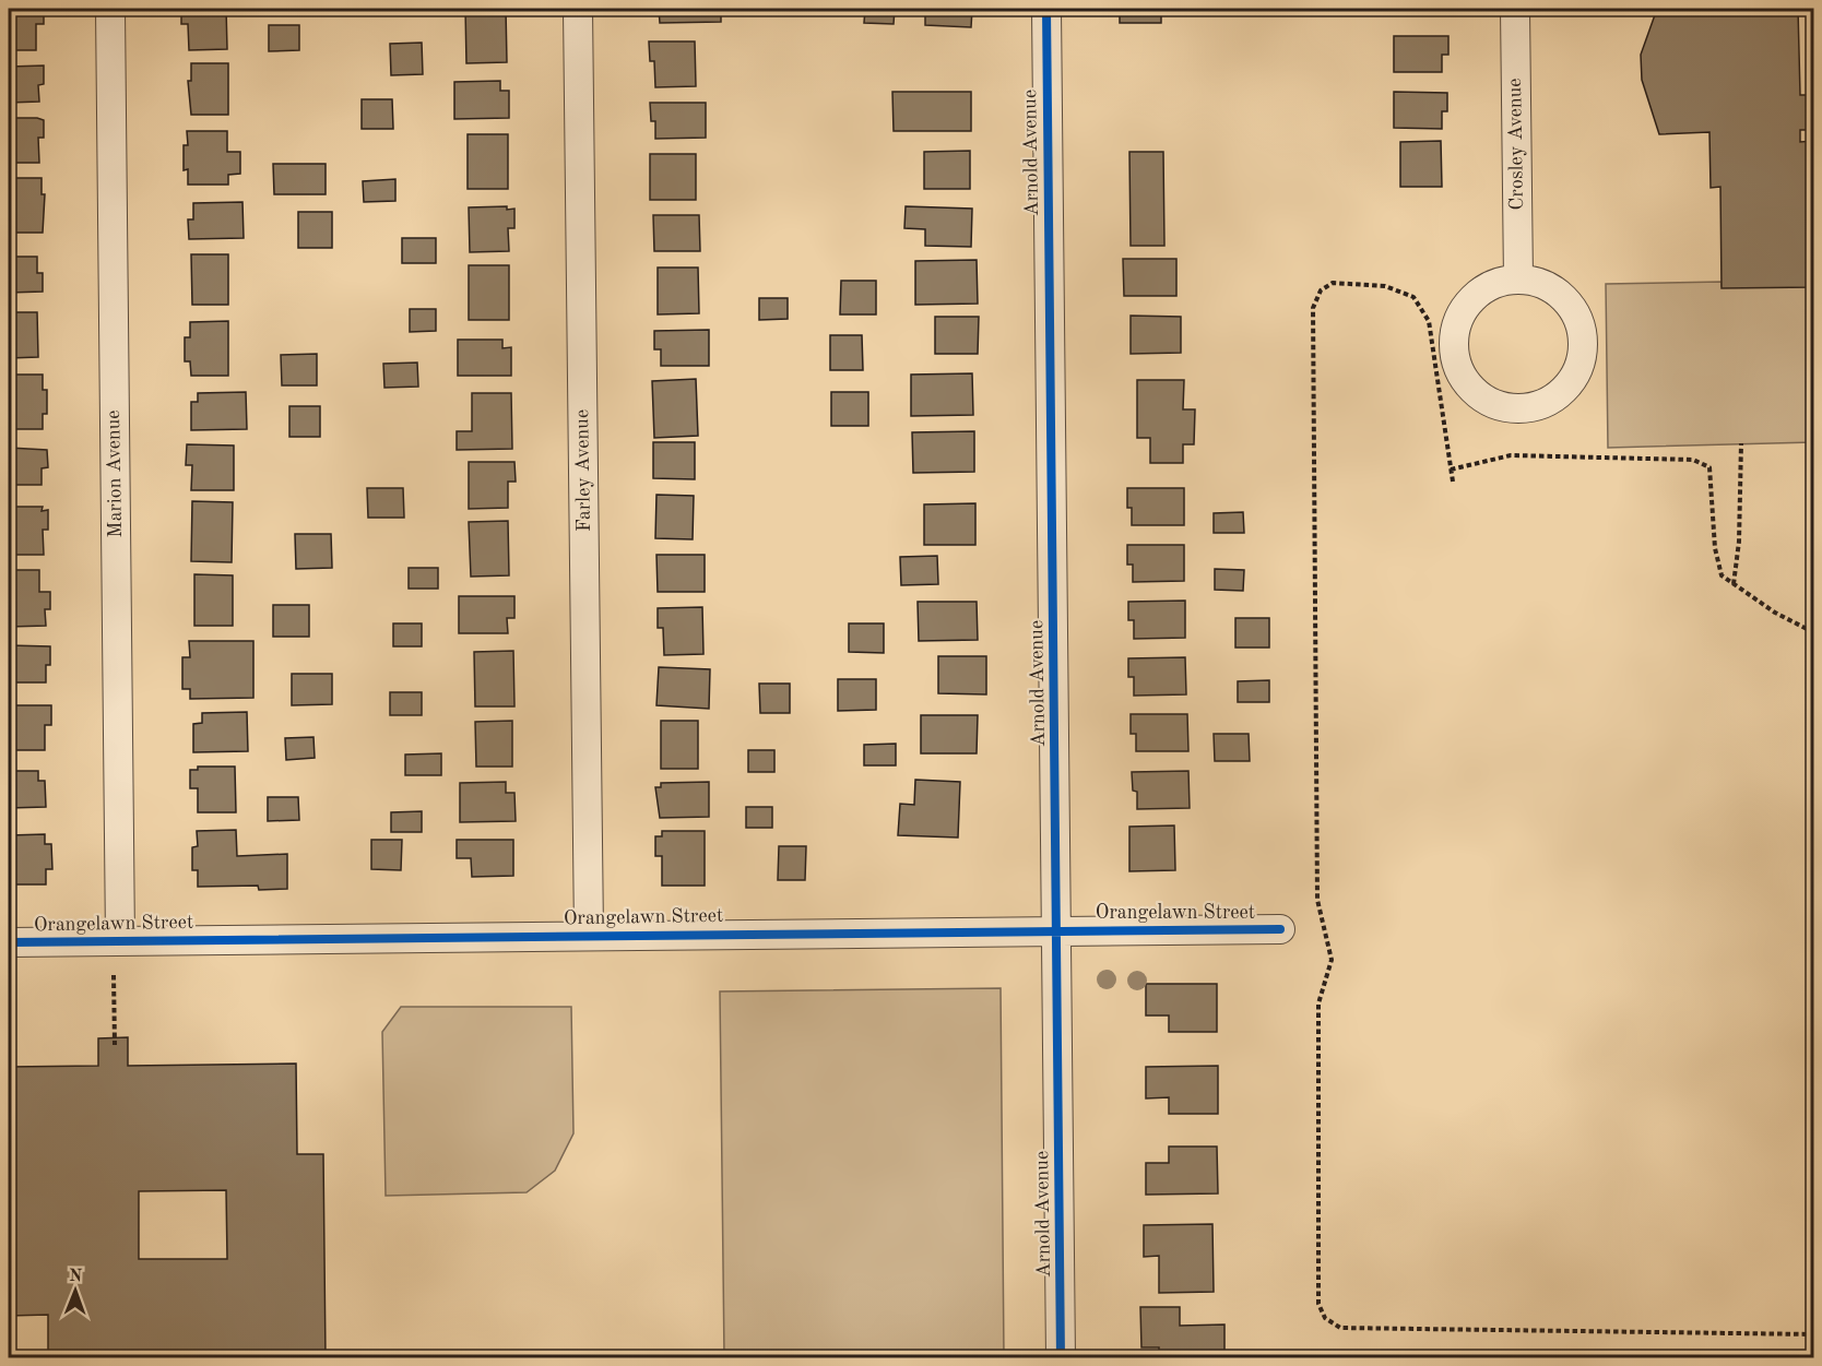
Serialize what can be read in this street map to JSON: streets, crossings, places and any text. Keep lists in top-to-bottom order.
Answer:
{
  "streets": {
    "street": [
      "Crosley Avenue",
      "Arnold Avenue",
      "Farley Avenue",
      "Marion Avenue",
      "Orangelawn Street"
    ]
  },
  "crossings": [
    ["Arnold Avenue", "Orangelawn Street"],
    ["Farley Avenue", "Orangelawn Street"],
    ["Marion Avenue", "Orangelawn Street"]
  ],
  "north": "top"
}
